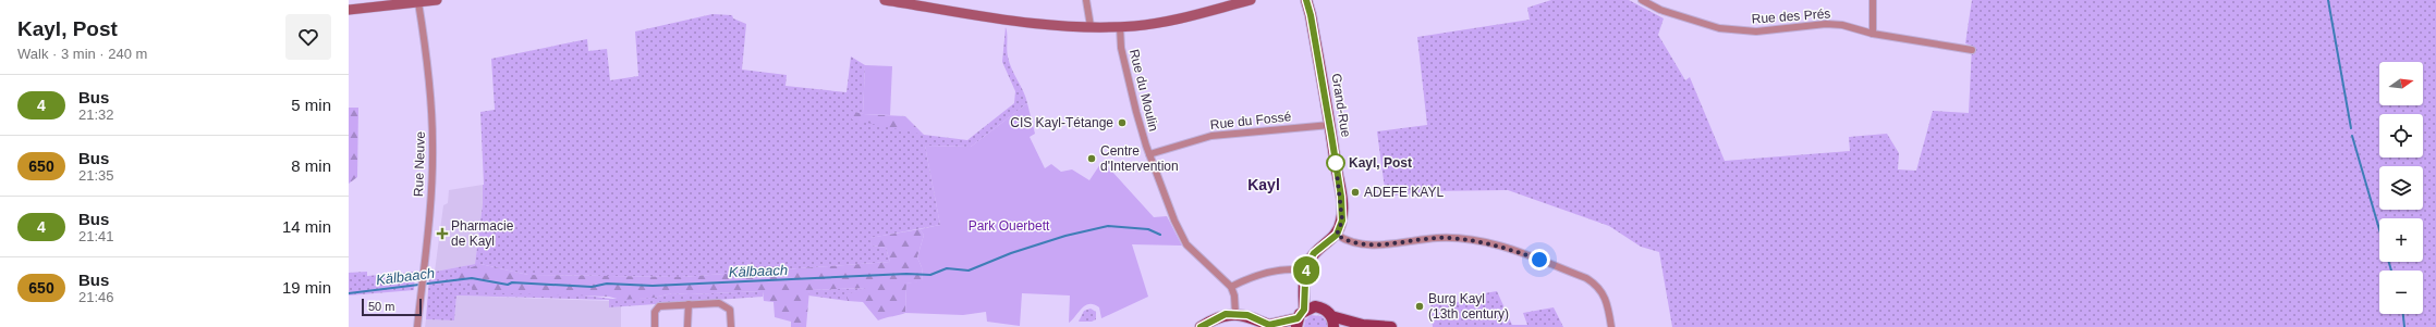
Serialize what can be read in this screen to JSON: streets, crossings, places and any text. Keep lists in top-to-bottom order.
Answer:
{
  "streets": {
    "main road": ["Grand-Rue"],
    "street": [
      "Rue des Prés",
      "Rue du Moulin",
      "Rue du Fossé",
      "Rue Neuve"
    ]
  },
  "crossings": [
    ["Rue du Moulin", "Rue du Fossé"],
    ["Grand-Rue", "Rue du Fossé"]
  ],
  "districts": ["Kayl"],
  "water": ["Kälbaach"],
  "parks": ["Park Ouerbett"],
  "places": {
    "other": [
      "CIS Kayl-Tétange",
      "Centre d'Intervention",
      "Kayl, Post",
      "ADEFE KAYL",
      "Burg Kayl (13th century)"
    ],
    "health": ["Pharmacie de Kayl"]
  },
  "lines": ["bus line 4"],
  "scale_bar": "50 m",
  "north": "right",
  "page": {
    "heading": ["Kayl, Post", "Walk · 3 min · 240 m"],
    "on_map": "4",
    "map_buttons": ["+", "−"],
    "list": [
      {
        "mark": "4",
        "name": "Bus",
        "note": "21:32",
        "value": "5 min"
      },
      {
        "mark": "650",
        "name": "Bus",
        "note": "21:35",
        "value": "8 min"
      },
      {
        "mark": "4",
        "name": "Bus",
        "note": "21:41",
        "value": "14 min"
      },
      {
        "mark": "650",
        "name": "Bus",
        "note": "21:46",
        "value": "19 min"
      }
    ],
    "scale": "50 m"
  }
}
